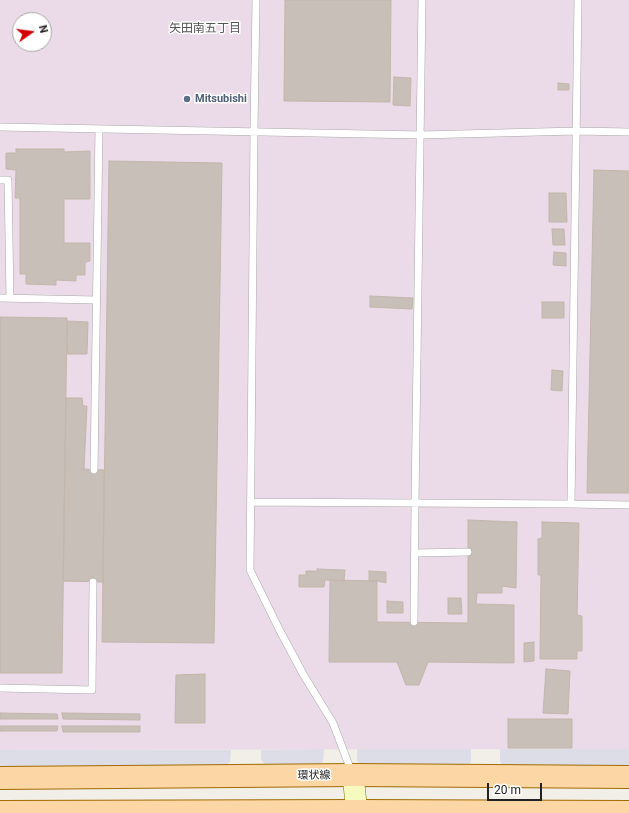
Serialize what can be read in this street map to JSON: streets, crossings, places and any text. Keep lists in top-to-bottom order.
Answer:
{
  "streets": {
    "main road": ["環状線"]
  },
  "districts": ["矢田南五丁目"],
  "places": ["Mitsubishi"],
  "scale_bar": "20 m",
  "north": "right"
}
